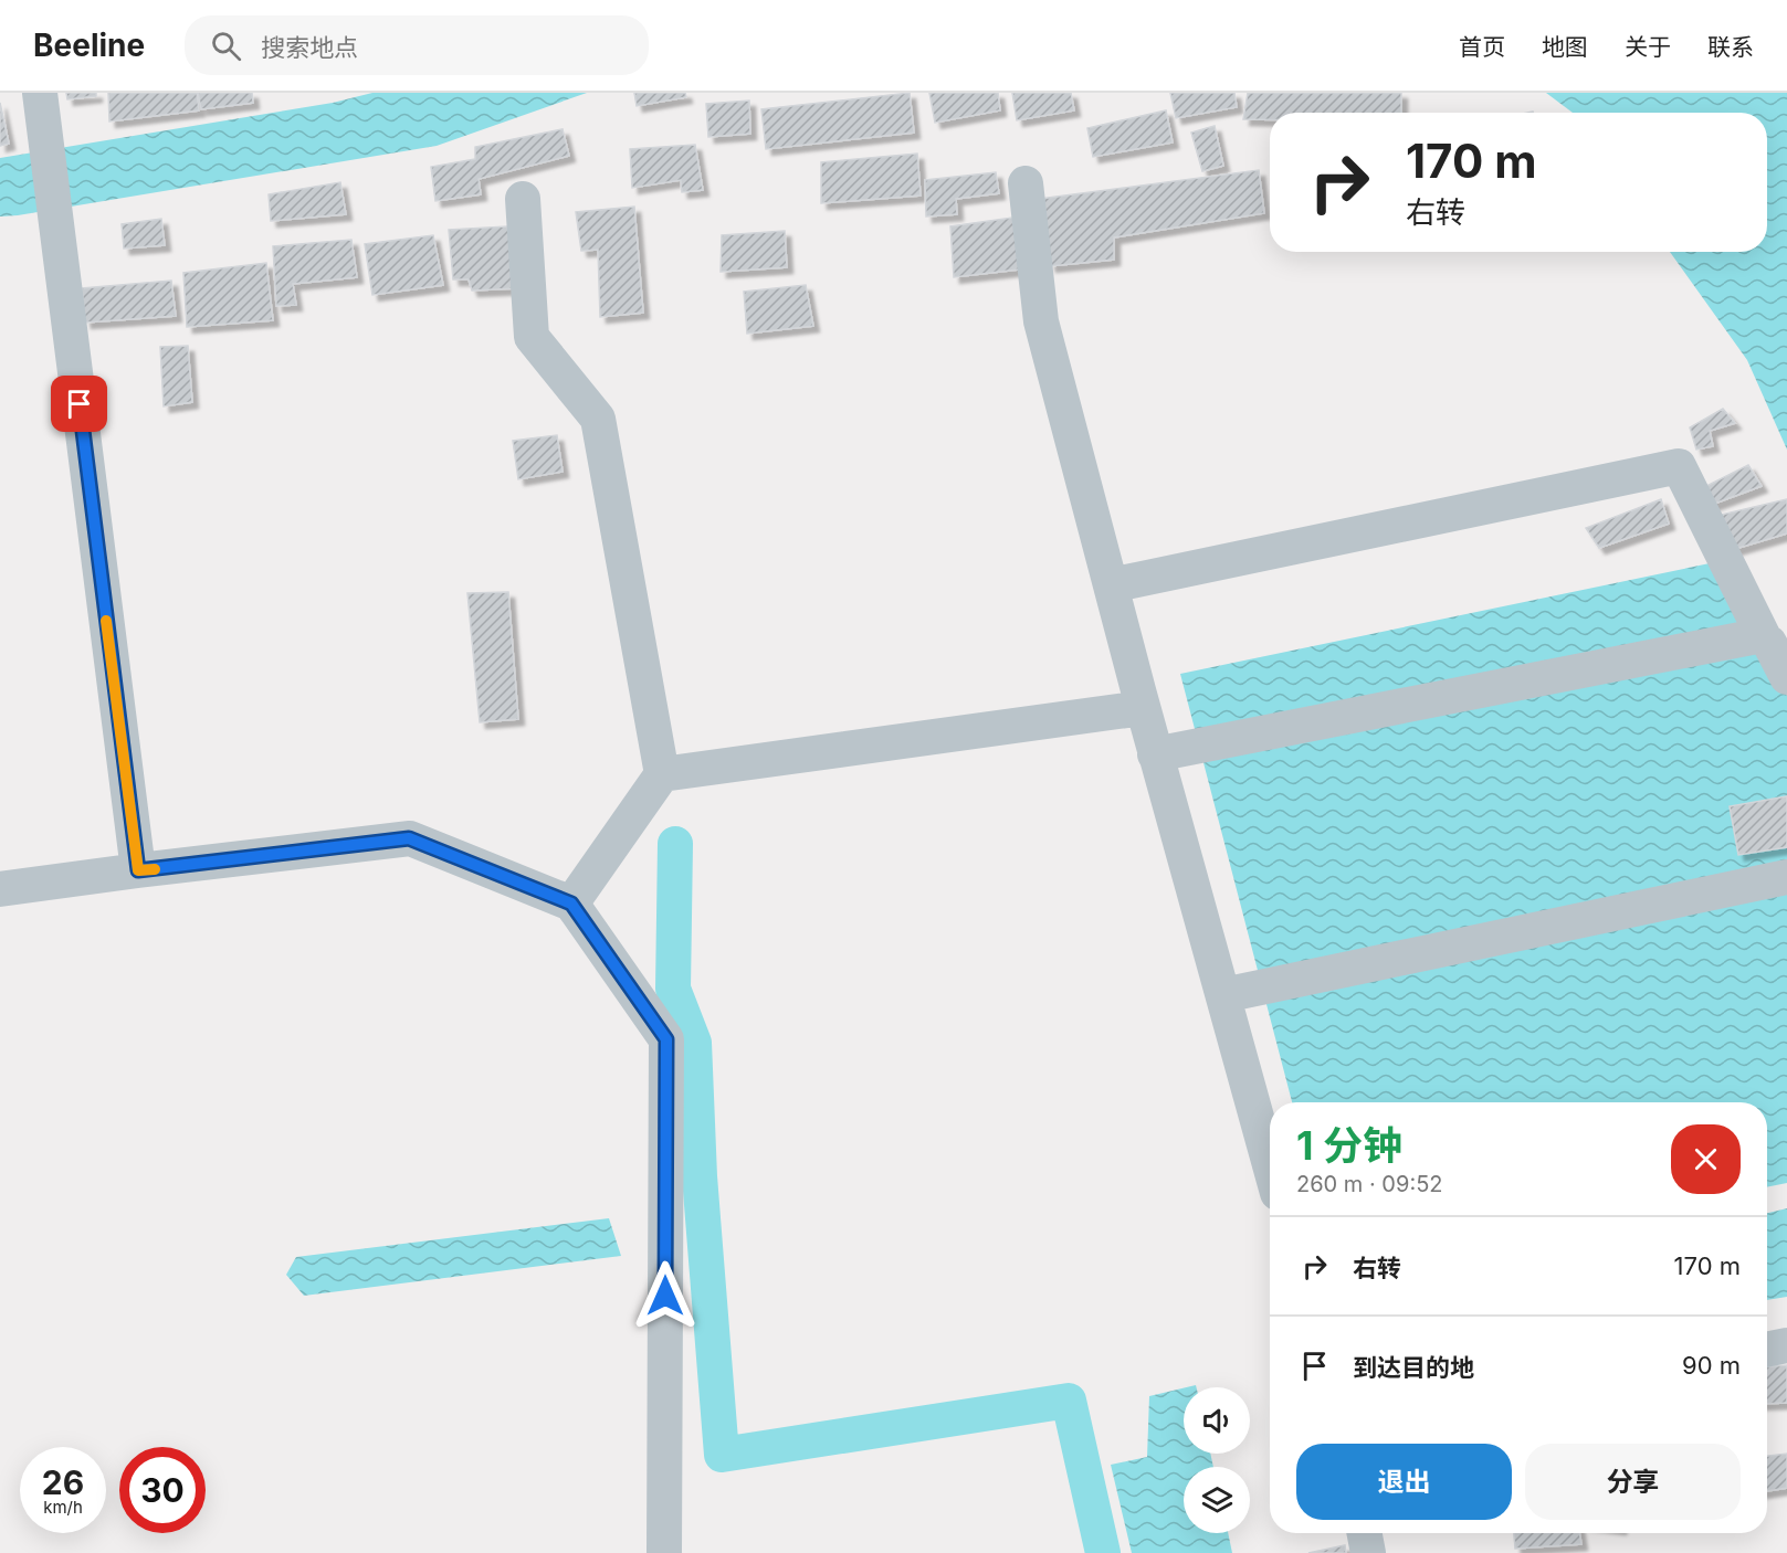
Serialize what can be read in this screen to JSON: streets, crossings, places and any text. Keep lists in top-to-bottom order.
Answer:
{
  "page": {
    "header": "Beeline",
    "search": "搜索地点",
    "nav": [
      "首页",
      "地图",
      "关于",
      "联系"
    ],
    "turn": ["170 m", "右转"],
    "heading": ["1 分钟", "260 m · 09:52"],
    "list": [
      {
        "name": "右转",
        "value": "170 m"
      },
      {
        "name": "到达目的地",
        "value": "90 m"
      }
    ],
    "buttons": ["退出", "分享"],
    "speed": "26 km/h",
    "limit": "30"
  }
}
